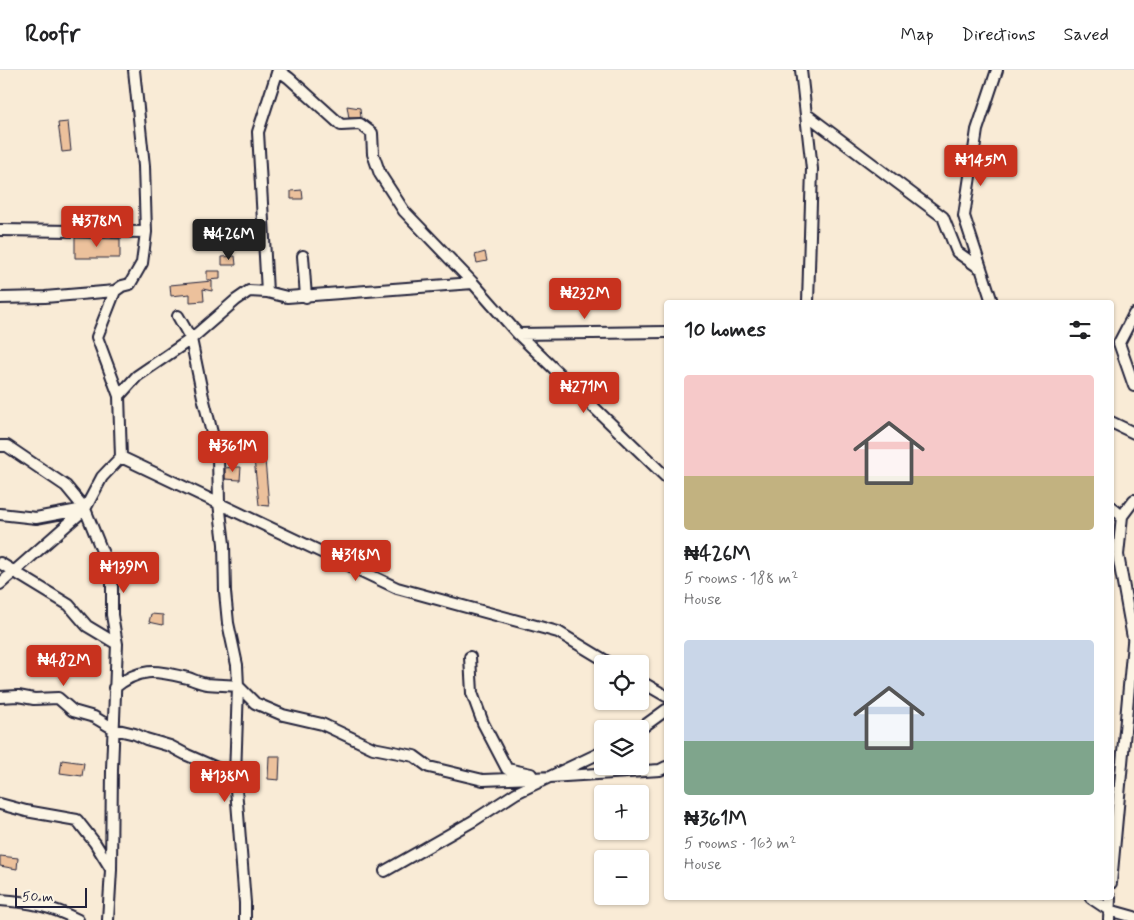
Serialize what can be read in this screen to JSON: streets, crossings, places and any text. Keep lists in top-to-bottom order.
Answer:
{
  "scale_bar": "50 m",
  "page": {
    "header": "Roofr",
    "nav": ["Map", "Directions", "Saved"],
    "price": [
      "₦145M",
      "₦378M",
      "₦426M",
      "₦232M",
      "₦271M",
      "₦361M",
      "₦318M",
      "₦139M",
      "₦482M",
      "₦138M"
    ],
    "heading": "10 homes",
    "list": [
      {
        "name": "₦426M",
        "note": "5 rooms · 188 m² · House"
      },
      {
        "name": "₦361M",
        "note": "5 rooms · 163 m² · House"
      }
    ],
    "map_buttons": ["+", "−"],
    "scale": "50 m"
  }
}
